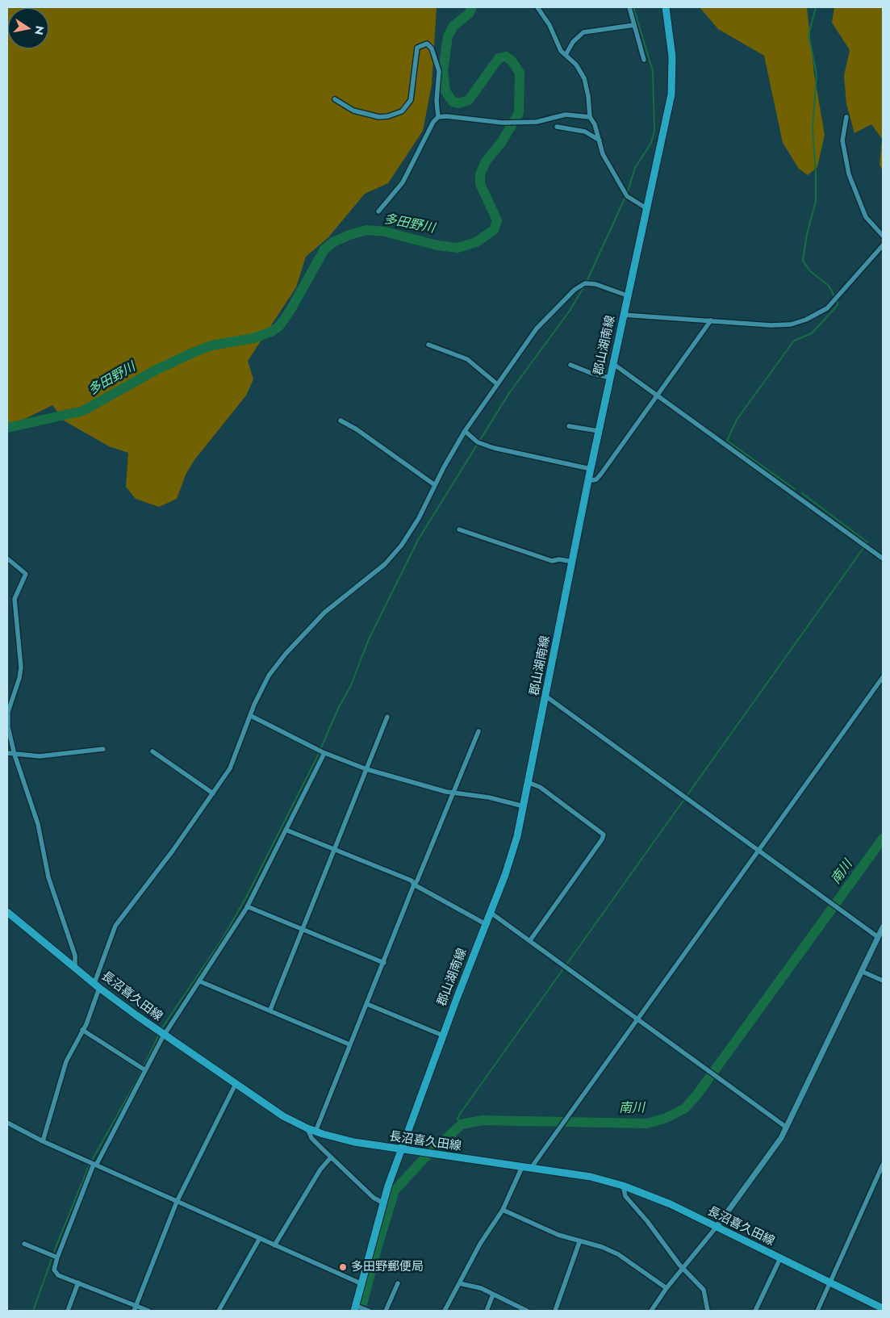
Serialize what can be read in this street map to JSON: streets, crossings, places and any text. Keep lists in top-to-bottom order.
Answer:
{
  "streets": {
    "main road": ["郡山湖南線", "長沼喜久田線"]
  },
  "crossings": [
    ["郡山湖南線", "長沼喜久田線"]
  ],
  "water": ["多田野川", "南川"],
  "places": ["多田野郵便局"],
  "north": "right"
}
